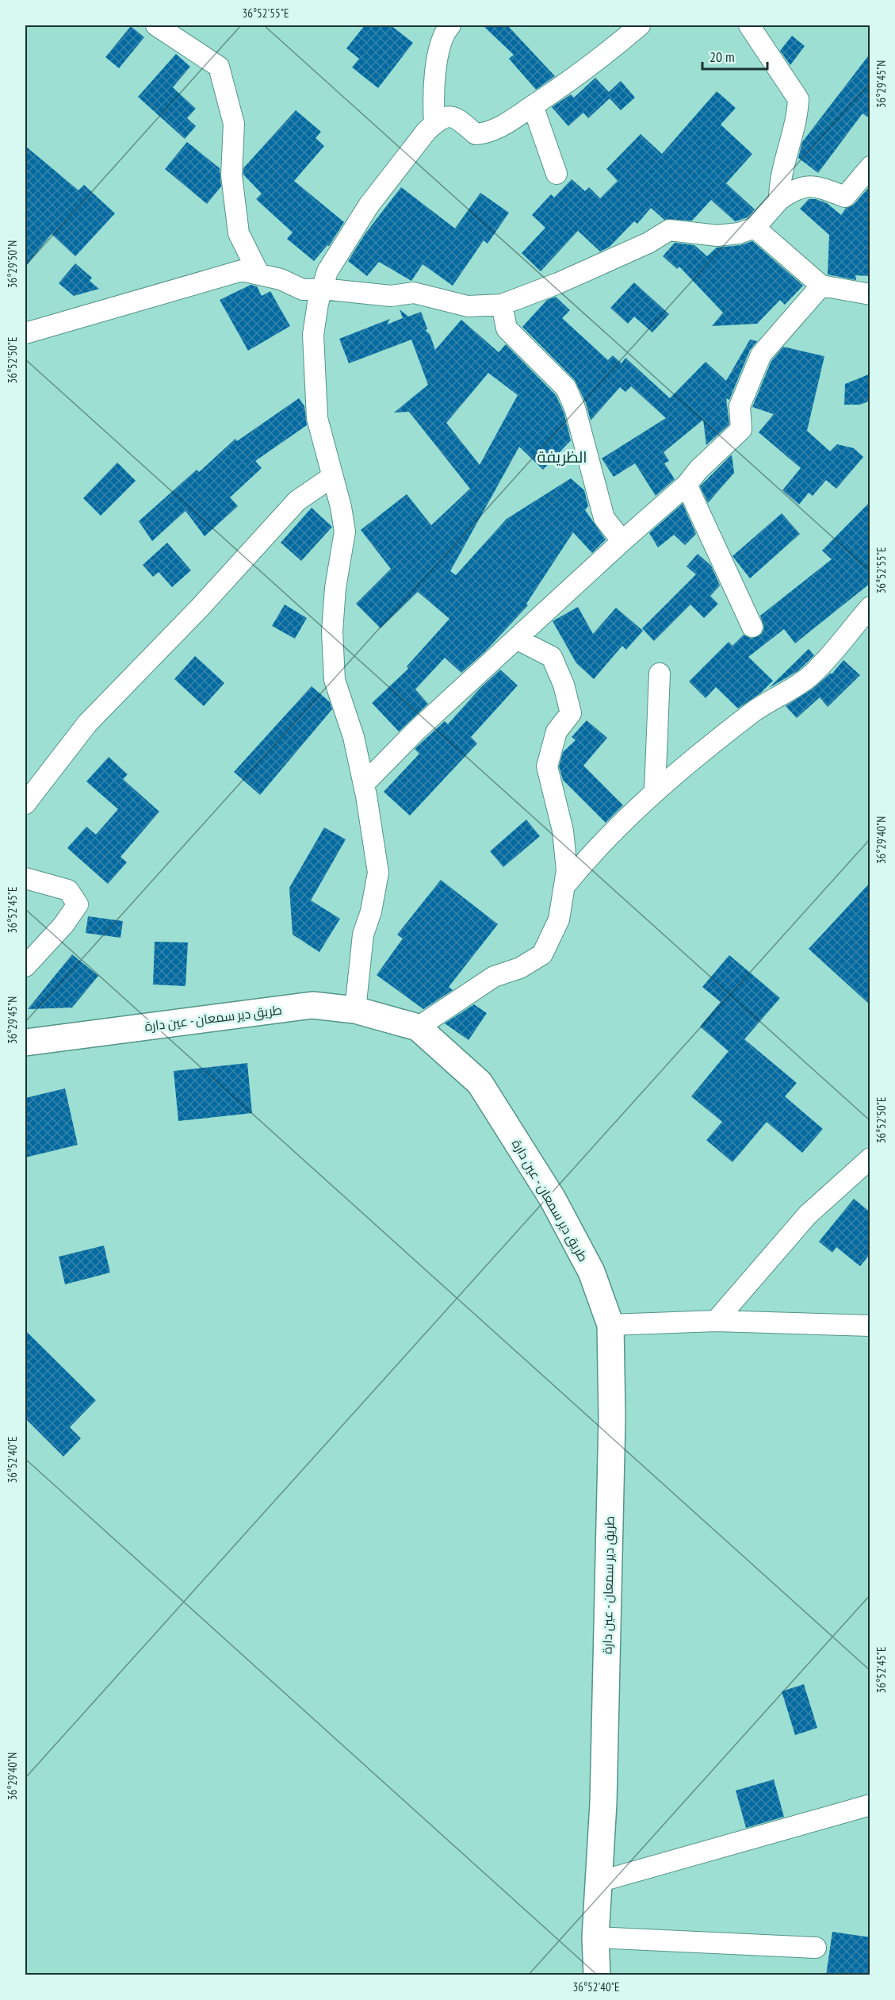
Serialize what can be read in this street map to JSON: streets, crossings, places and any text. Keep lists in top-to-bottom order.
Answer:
{
  "streets": {
    "main road": ["طريق دير سمعان - عين دارة"]
  },
  "districts": ["الظريفة"],
  "scale_bar": "20 m",
  "coordinates": [
    "36°52'55\"E",
    "36°29'45\"N",
    "36°29'50\"N",
    "36°52'50\"E",
    "36°29'40\"N",
    "36°52'45\"E",
    "36°52'40\"E"
  ]
}
